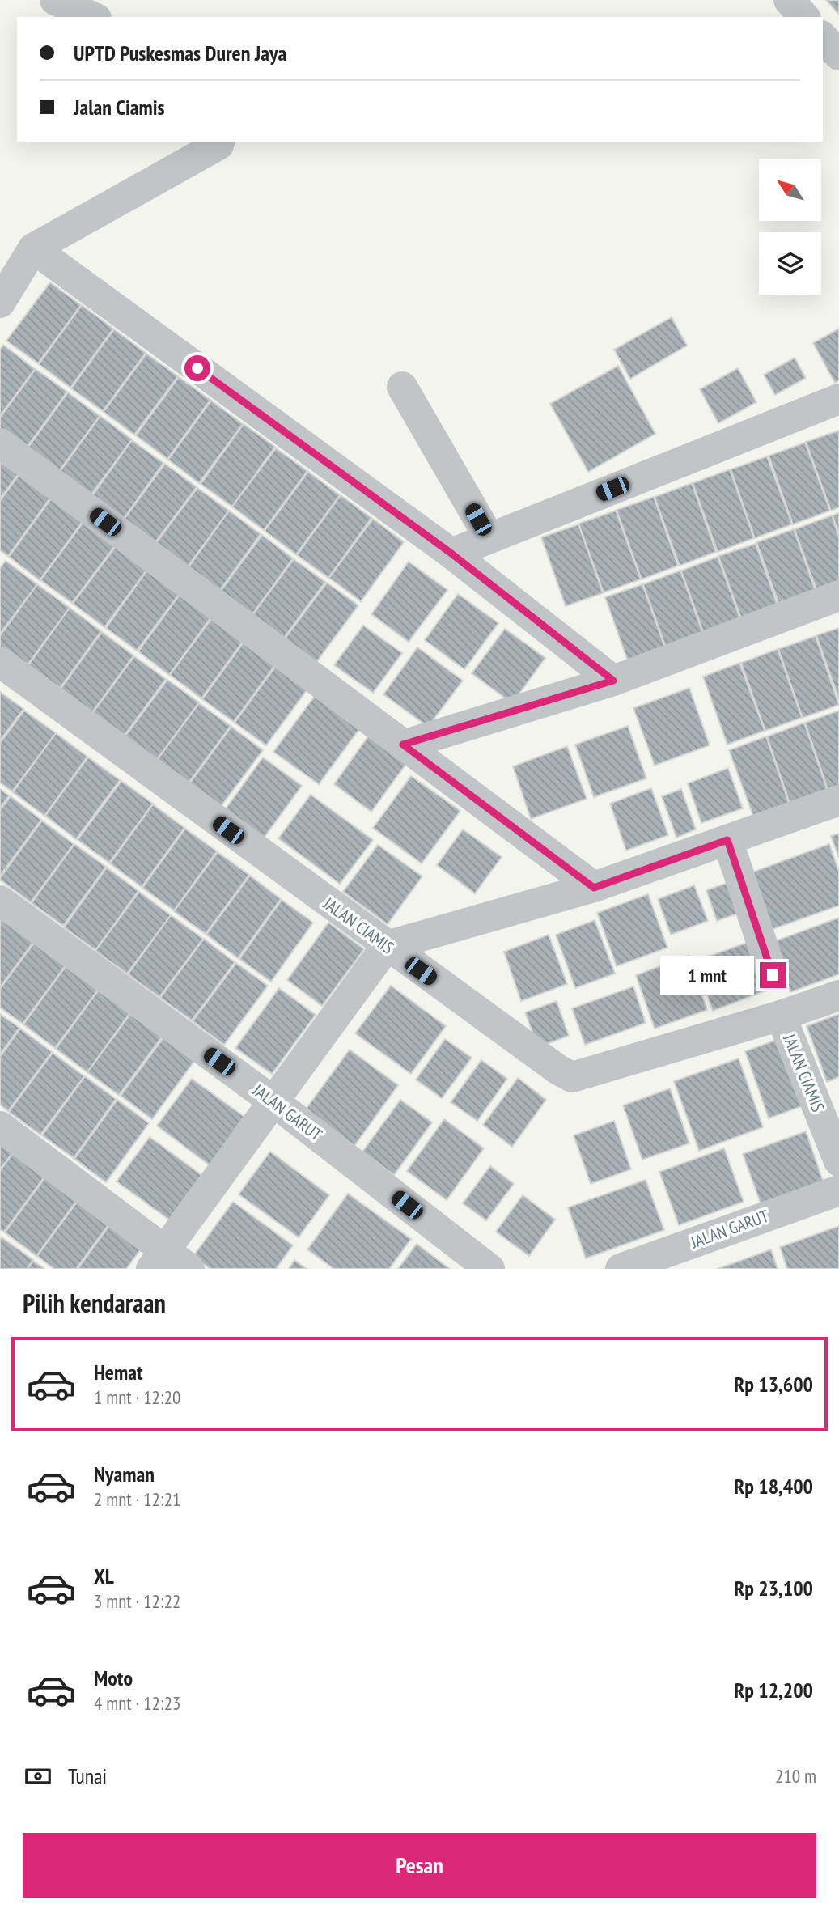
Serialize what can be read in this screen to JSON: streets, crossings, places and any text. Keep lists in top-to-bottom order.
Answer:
{
  "streets": {
    "street": ["JALAN CIAMIS", "JALAN GARUT"]
  },
  "north": "top left",
  "page": {
    "banner": ["UPTD Puskesmas Duren Jaya", "Jalan Ciamis"],
    "bubble": "1 mnt",
    "heading": "Pilih kendaraan",
    "list": [
      {
        "name": "Hemat",
        "note": "1 mnt · 12:20",
        "value": "Rp 13,600"
      },
      {
        "name": "Nyaman",
        "note": "2 mnt · 12:21",
        "value": "Rp 18,400"
      },
      {
        "name": "XL",
        "note": "3 mnt · 12:22",
        "value": "Rp 23,100"
      },
      {
        "name": "Moto",
        "note": "4 mnt · 12:23",
        "value": "Rp 12,200"
      }
    ],
    "pay": ["Tunai", "210 m"],
    "buttons": "Pesan"
  }
}
